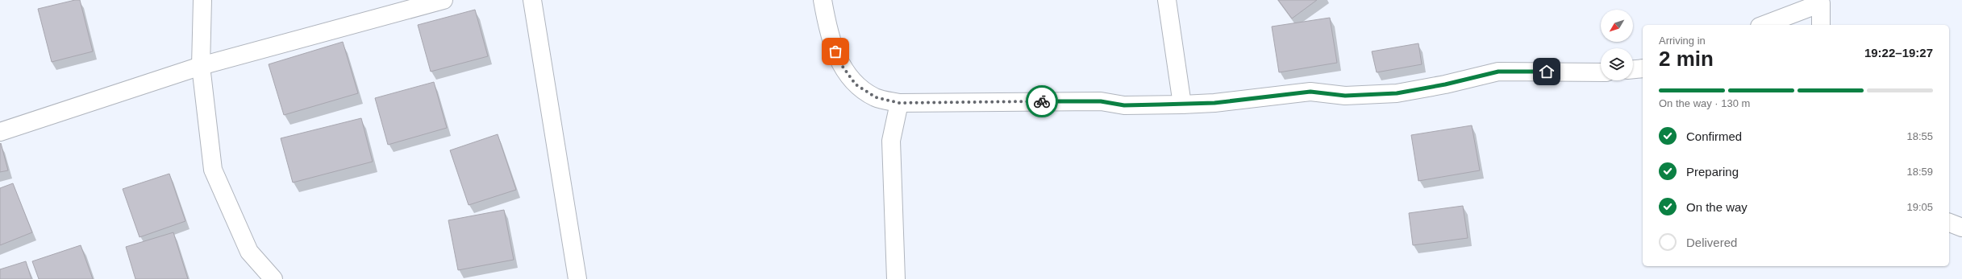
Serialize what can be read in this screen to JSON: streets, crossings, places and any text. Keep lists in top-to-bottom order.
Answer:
{
  "north": "bottom left",
  "page": {
    "heading": ["2 min", "Arriving in", "19:22–19:27"],
    "bar": "On the way · 130 m",
    "list": [
      ["Confirmed", "18:55"],
      ["Preparing", "18:59"],
      ["On the way", "19:05"],
      "Delivered"
    ]
  }
}
